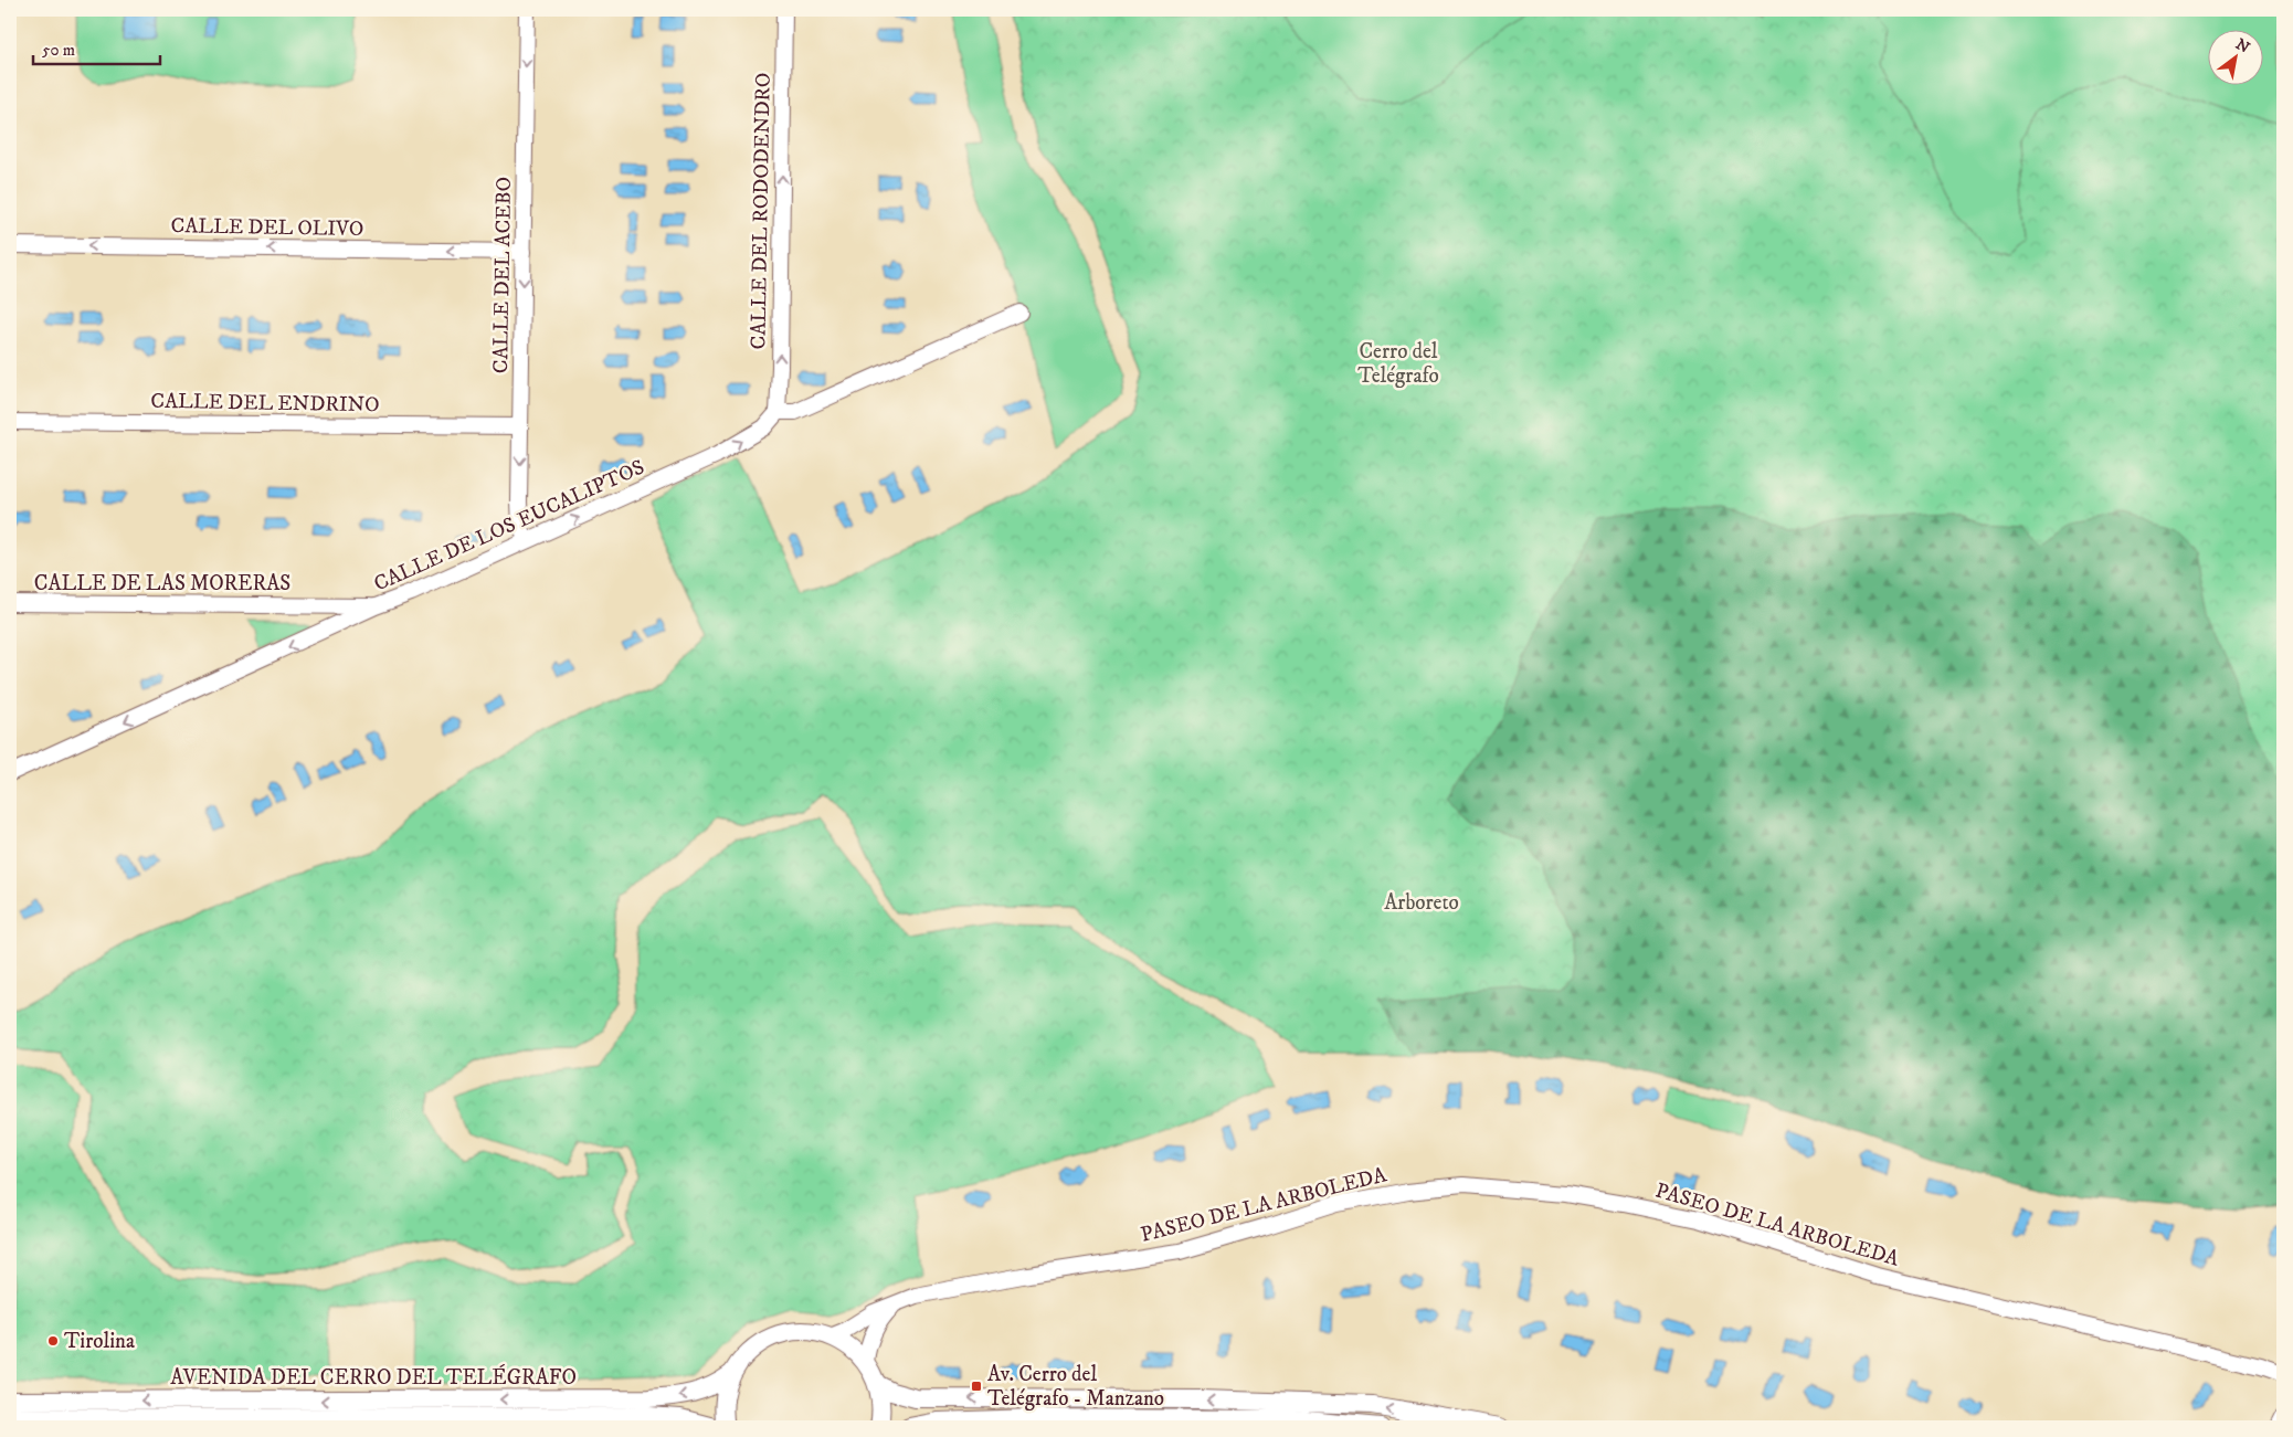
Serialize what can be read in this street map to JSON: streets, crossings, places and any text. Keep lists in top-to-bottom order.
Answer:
{
  "streets": {
    "street": [
      "CALLE DEL RODODENDRO",
      "CALLE DEL OLIVO",
      "CALLE DEL ACEBO",
      "CALLE DEL ENDRINO",
      "CALLE DE LOS EUCALIPTOS",
      "CALLE DE LAS MORERAS",
      "PASEO DE LA ARBOLEDA",
      "AVENIDA DEL CERRO DEL TELÉGRAFO"
    ]
  },
  "crossings": [
    ["CALLE DEL RODODENDRO", "CALLE DE LOS EUCALIPTOS"],
    ["CALLE DEL OLIVO", "CALLE DEL ACEBO"],
    ["CALLE DEL ACEBO", "CALLE DEL ENDRINO"],
    ["CALLE DEL ACEBO", "CALLE DE LOS EUCALIPTOS"],
    ["CALLE DE LOS EUCALIPTOS", "CALLE DE LAS MORERAS"]
  ],
  "one_way": ["CALLE DEL RODODENDRO", "CALLE DEL OLIVO", "CALLE DEL ACEBO"],
  "parks": ["Cerro del Telégrafo", "Arboreto"],
  "places": {
    "other": ["Tirolina"],
    "transit": ["Av. Cerro del Telégrafo - Manzano"]
  },
  "scale_bar": "50 m",
  "north": "top right"
}
